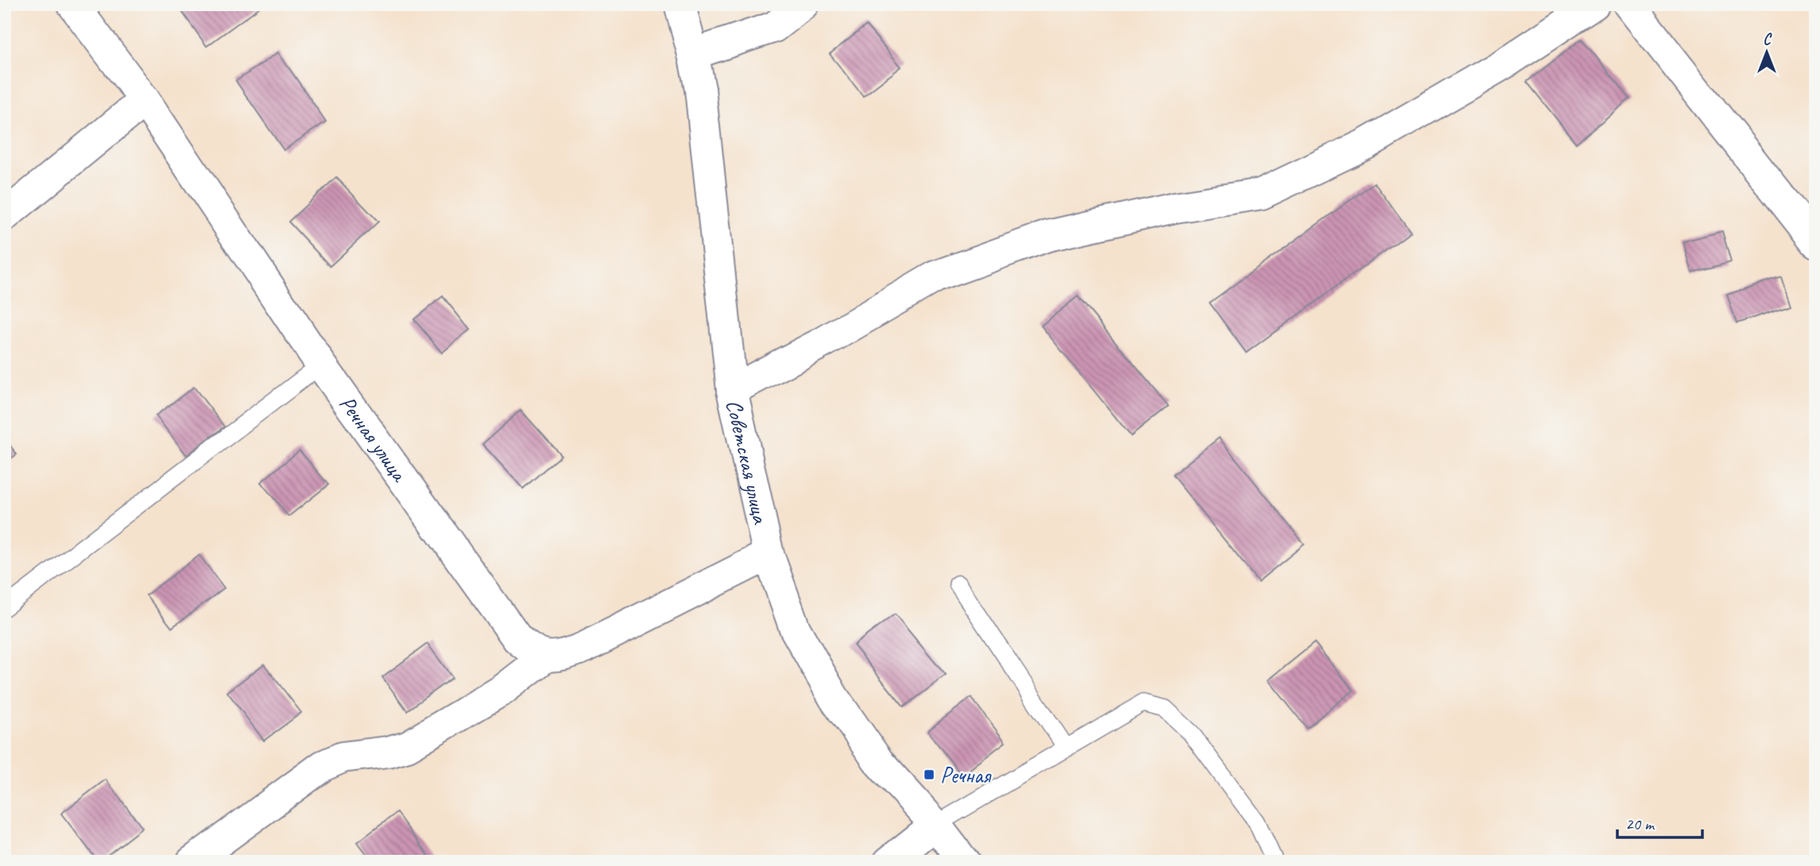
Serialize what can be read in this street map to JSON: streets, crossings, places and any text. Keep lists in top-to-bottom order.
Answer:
{
  "streets": {
    "street": ["Речная улица", "Советская улица"]
  },
  "places": {
    "transit": ["Речная"]
  },
  "scale_bar": "20 m",
  "north": "top"
}
